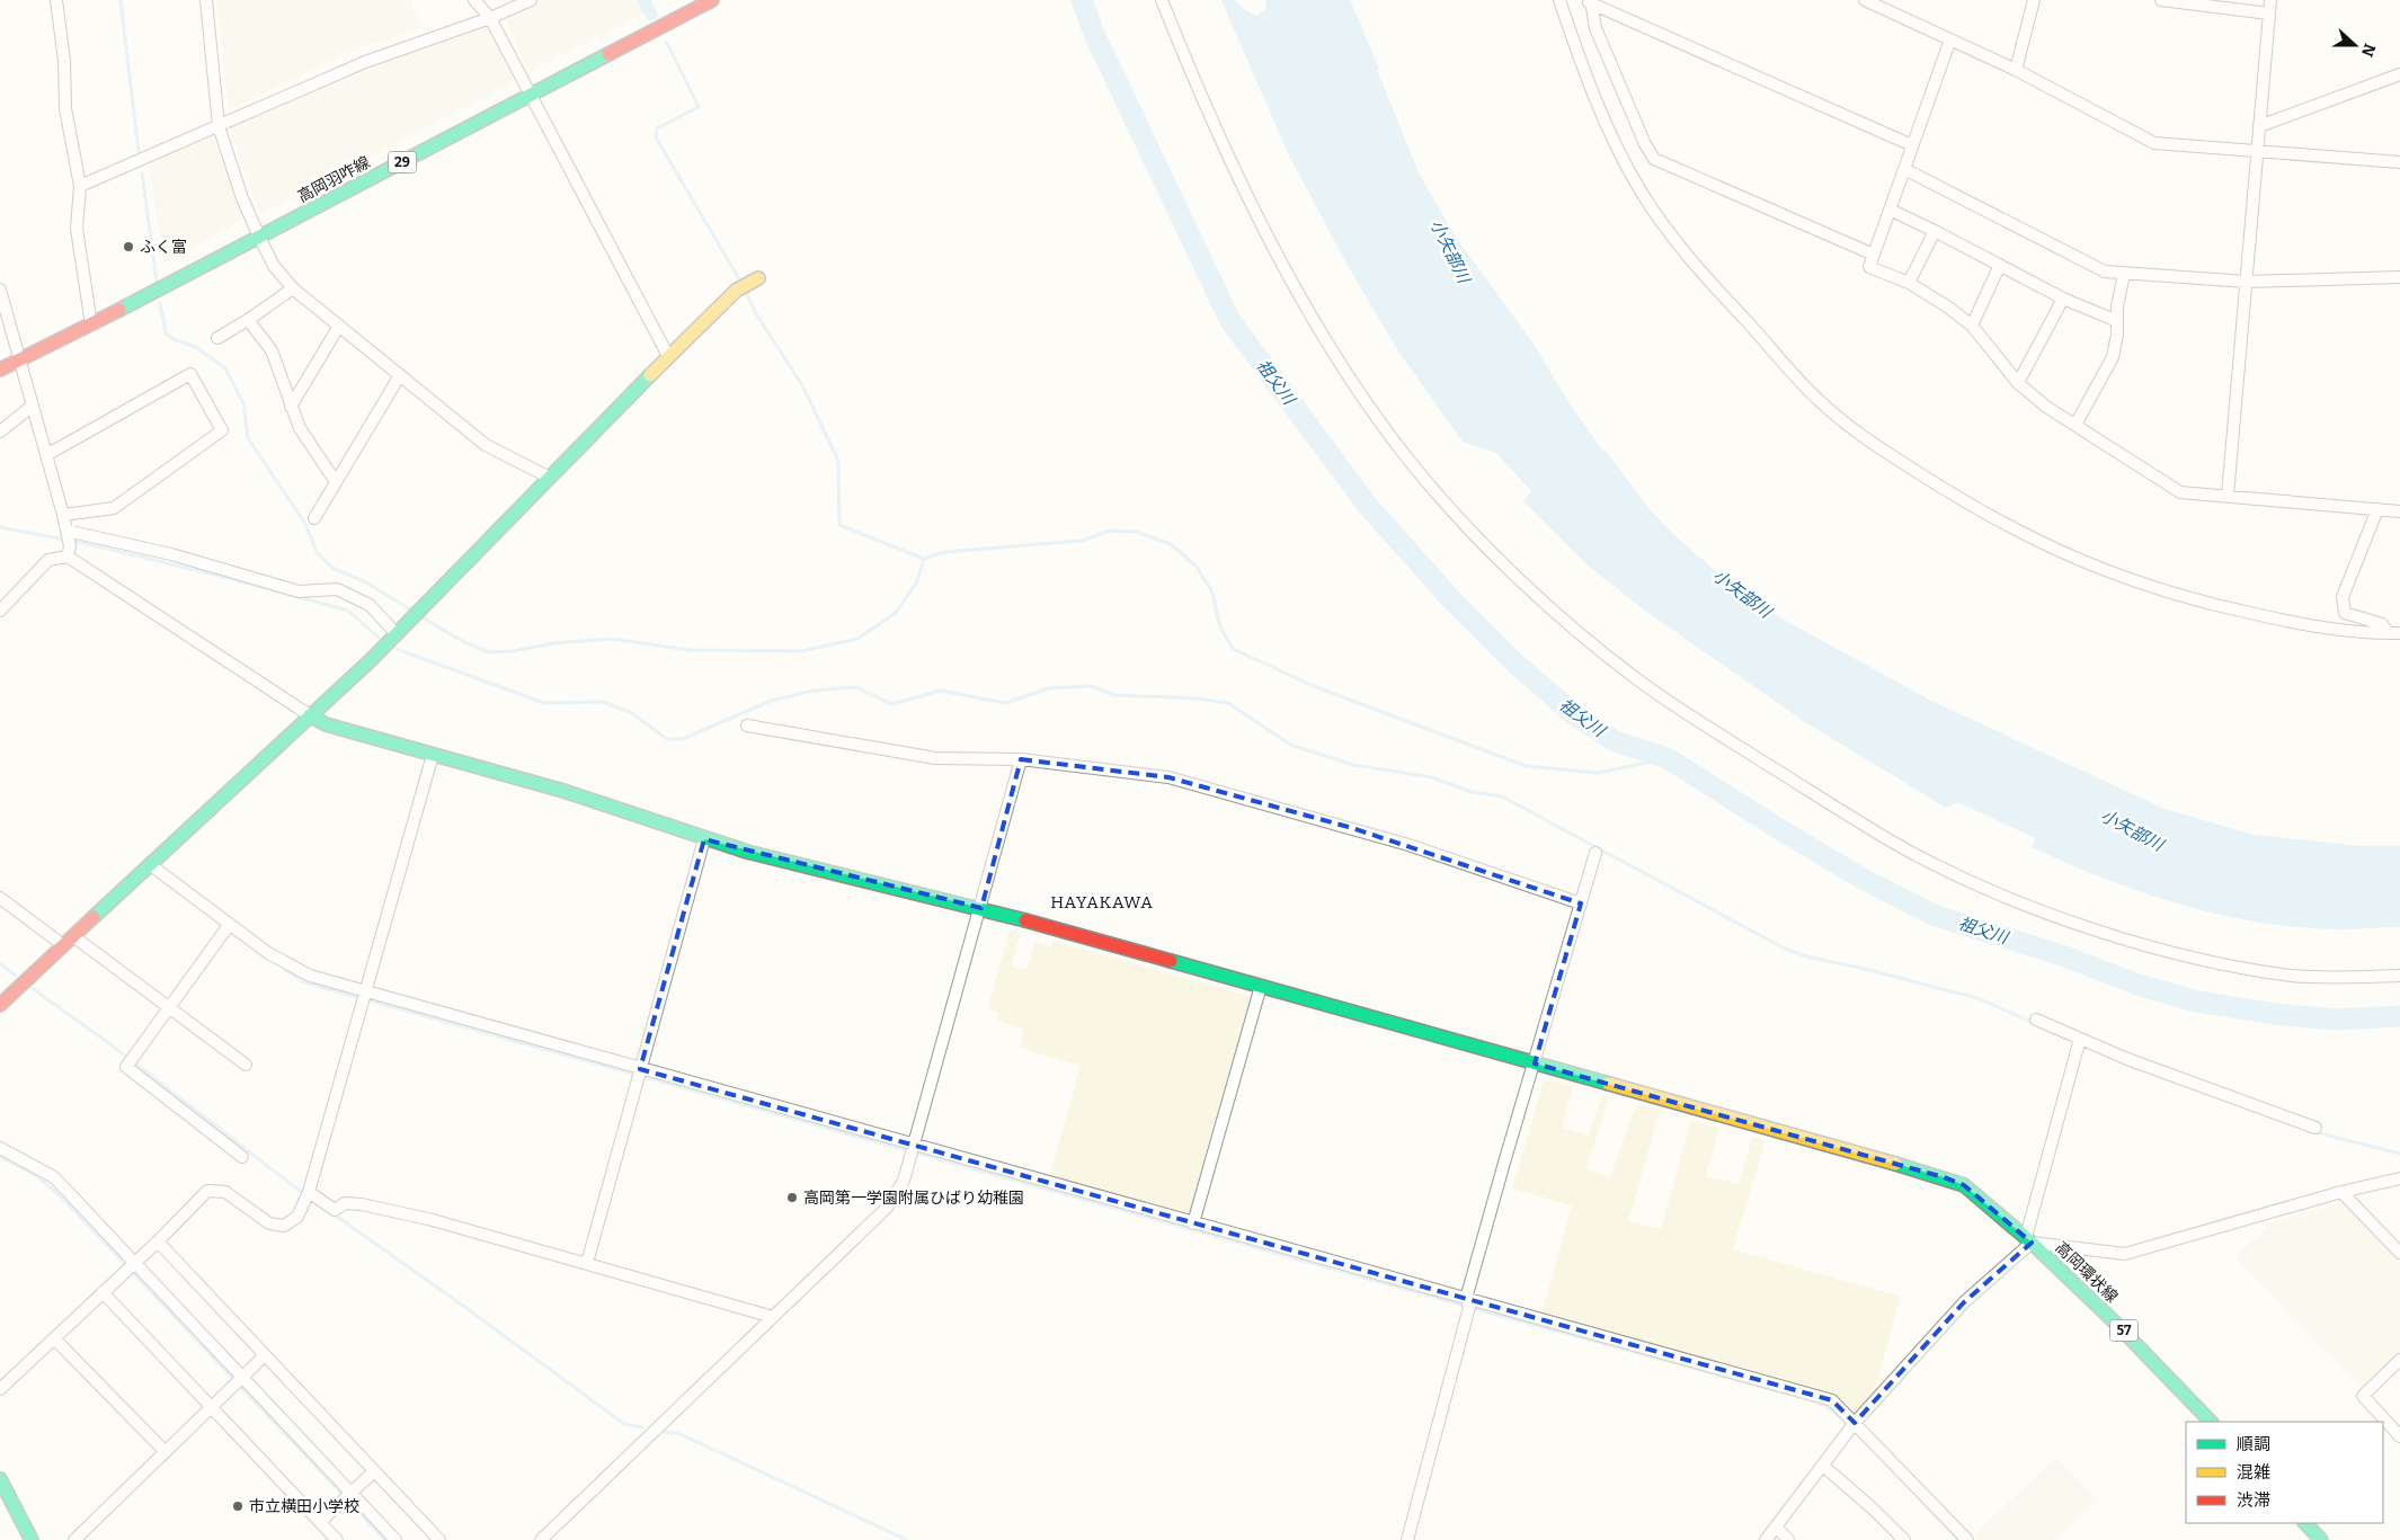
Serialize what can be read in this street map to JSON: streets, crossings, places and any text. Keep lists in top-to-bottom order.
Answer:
{
  "streets": {
    "main road": [
      "29",
      "高岡羽咋線",
      "高岡環状線",
      "57"
    ]
  },
  "districts": ["HAYAKAWA"],
  "water": ["小矢部川", "祖父川"],
  "places": ["ふく富", "高岡第一学園附属ひばり幼稚園", "市立横田小学校"],
  "legend": ["順調", "混雑", "渋滞"],
  "north": "right"
}
